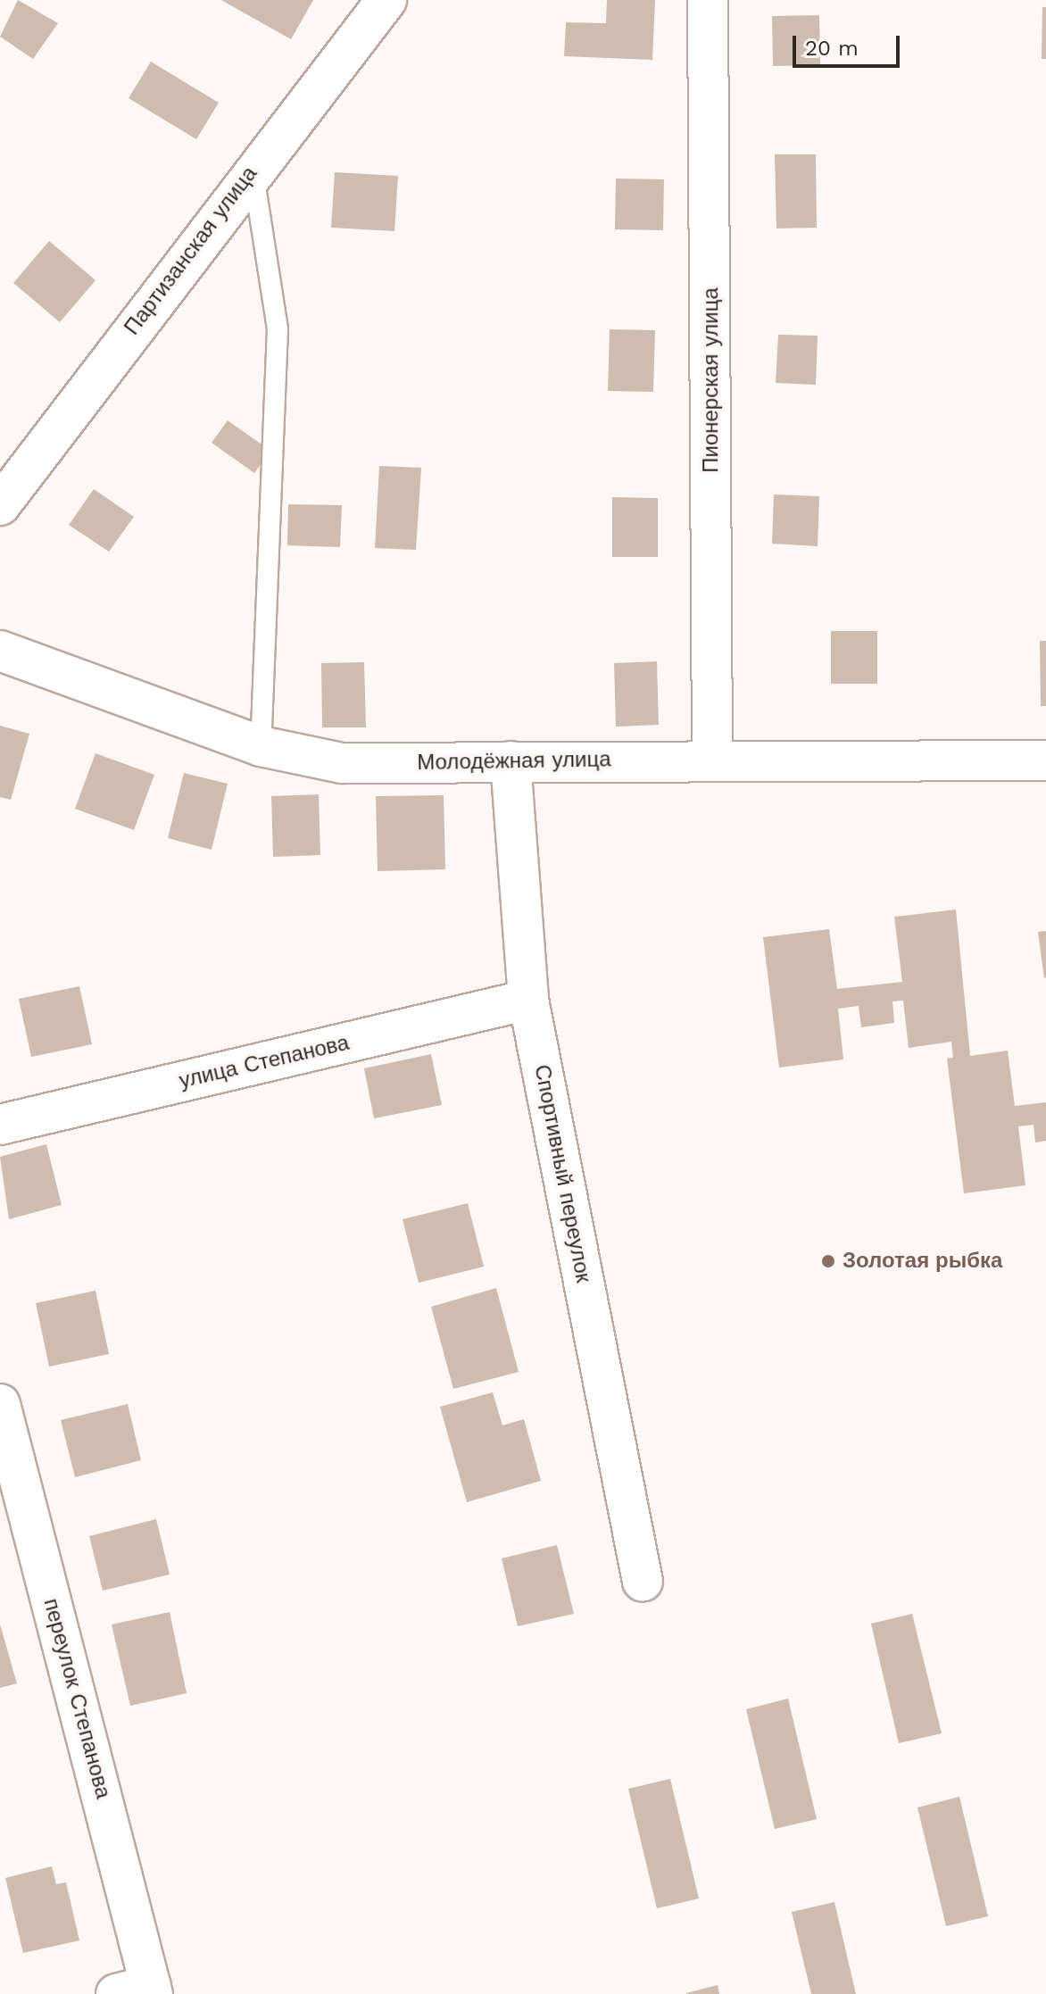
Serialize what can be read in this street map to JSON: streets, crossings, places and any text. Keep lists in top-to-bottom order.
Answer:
{
  "streets": {
    "street": [
      "Партизанская улица",
      "Пионерская улица",
      "Молодёжная улица",
      "улица Степанова",
      "Спортивный переулок",
      "переулок Степанова"
    ]
  },
  "crossings": [
    ["Пионерская улица", "Молодёжная улица"],
    ["Молодёжная улица", "Спортивный переулок"],
    ["улица Степанова", "Спортивный переулок"]
  ],
  "places": ["Золотая рыбка"],
  "scale_bar": "20 m"
}
